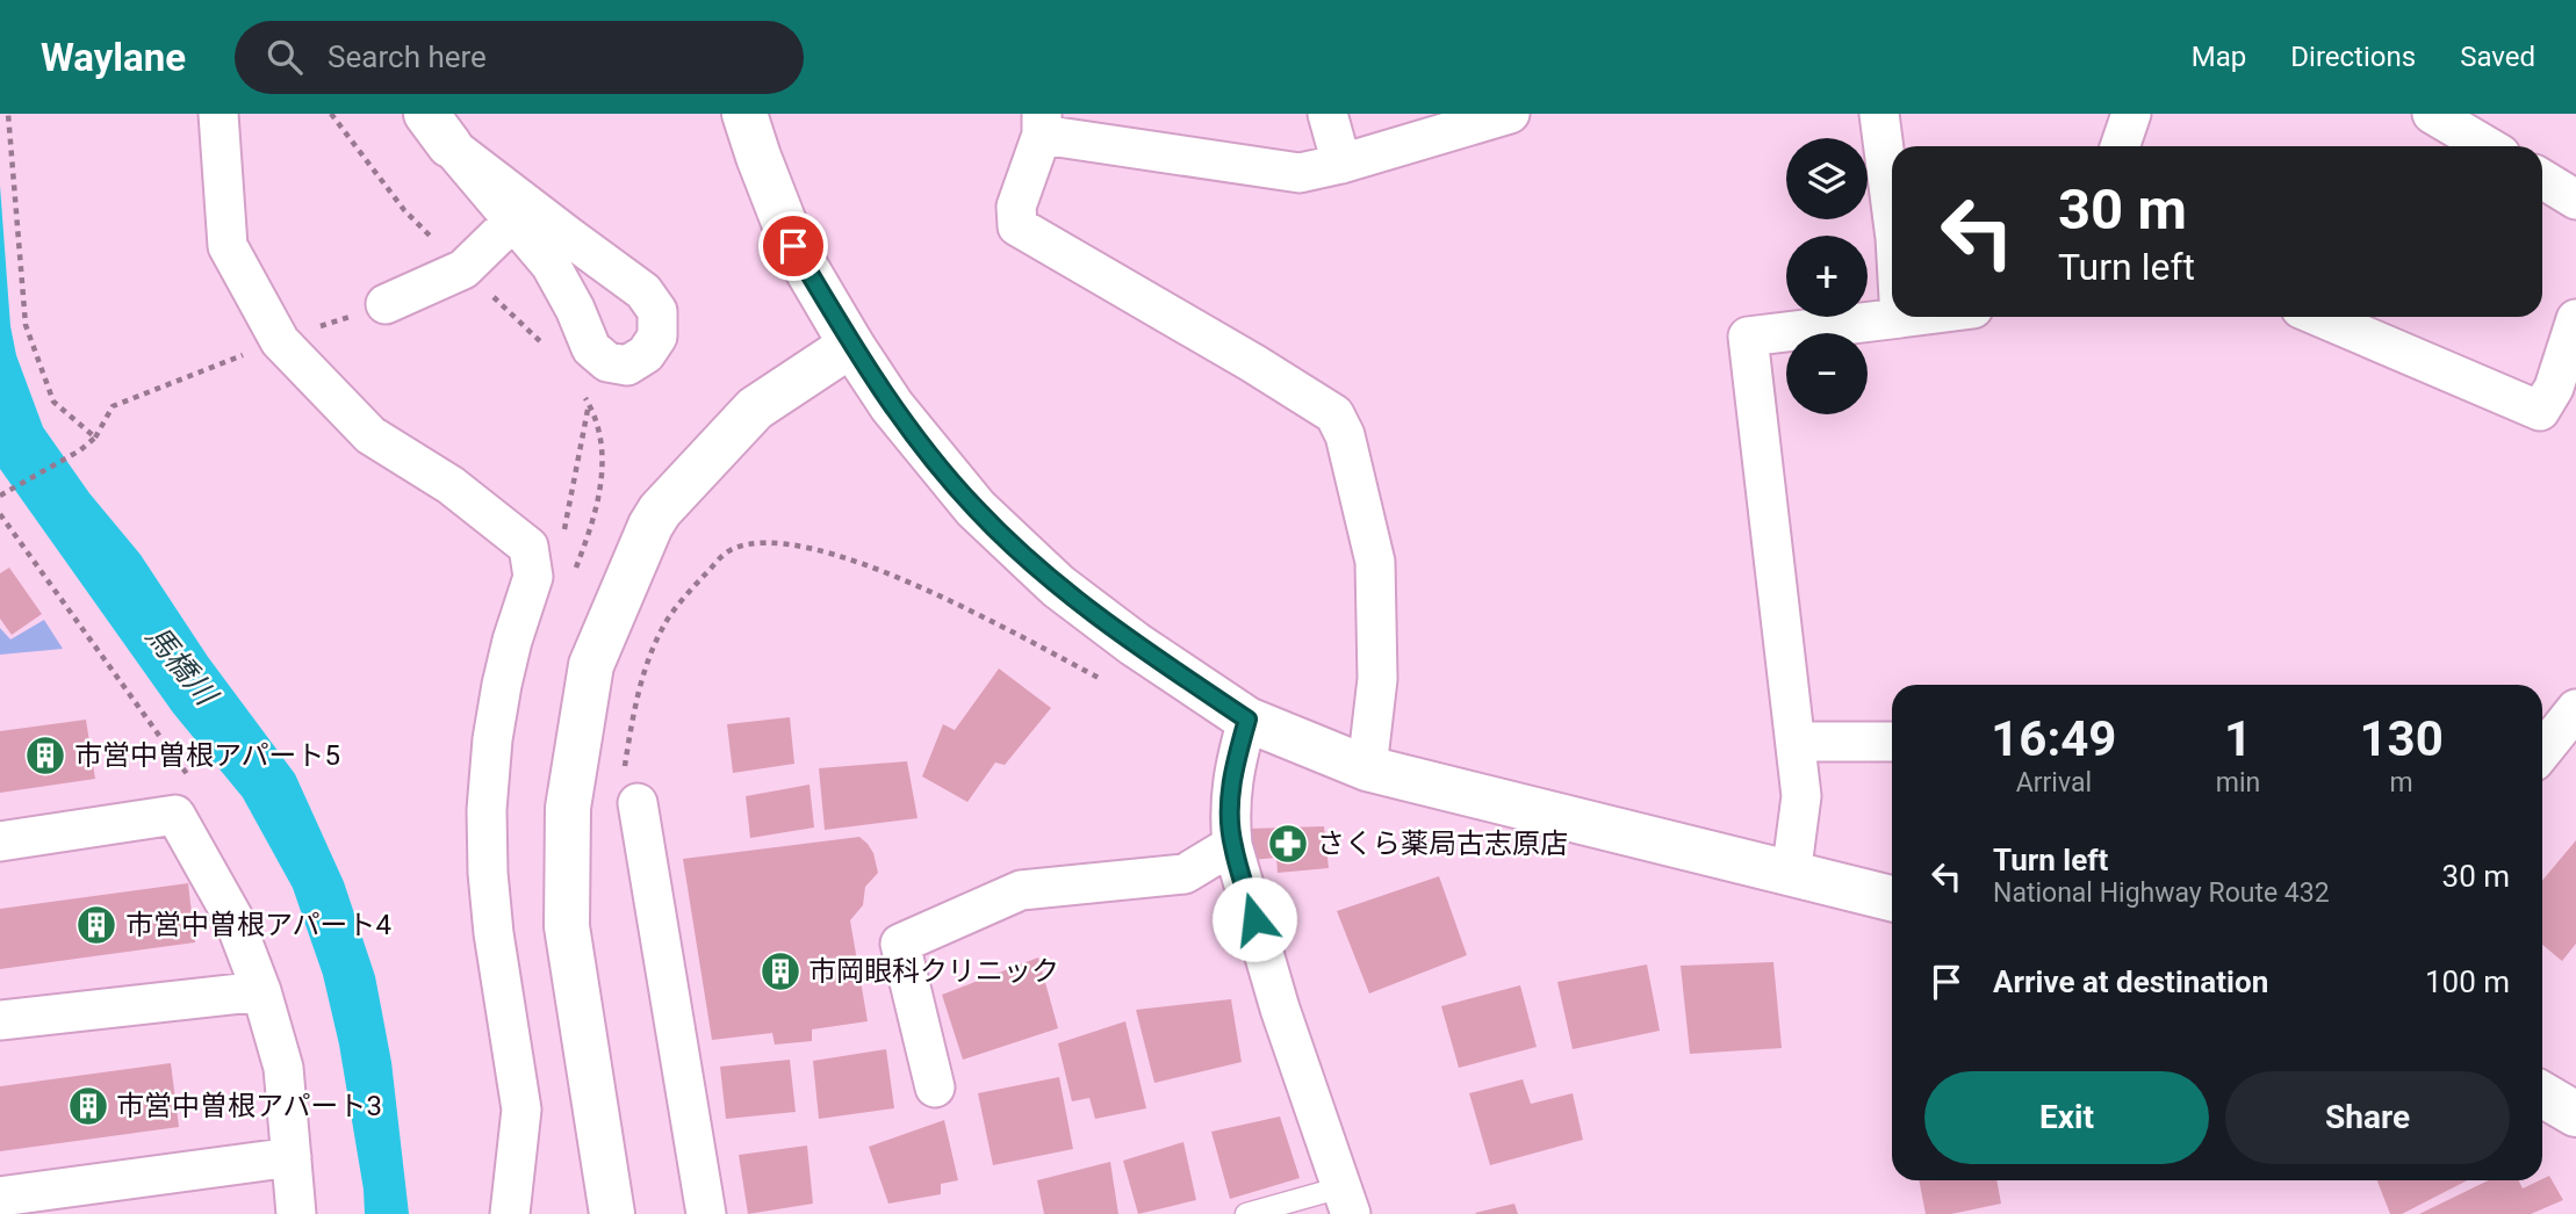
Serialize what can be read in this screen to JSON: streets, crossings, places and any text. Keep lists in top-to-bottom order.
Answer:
{
  "water": ["馬橋川"],
  "places": {
    "building": [
      "市営中曽根アパート5",
      "市営中曽根アパート4",
      "市岡眼科クリニック",
      "市営中曽根アパート3"
    ],
    "pharmacy": ["さくら薬局古志原店"]
  },
  "page": {
    "header": "Waylane",
    "search": "Search here",
    "nav": ["Map", "Directions", "Saved"],
    "map_buttons": ["+", "−"],
    "turn": ["30 m", "Turn left"],
    "eta": [
      "16:49",
      "Arrival",
      "1",
      "min",
      "130",
      "m"
    ],
    "list": [
      {
        "name": "Turn left",
        "note": "National Highway Route 432",
        "value": "30 m"
      },
      {
        "name": "Arrive at destination",
        "value": "100 m"
      }
    ],
    "buttons": ["Exit", "Share"]
  }
}
